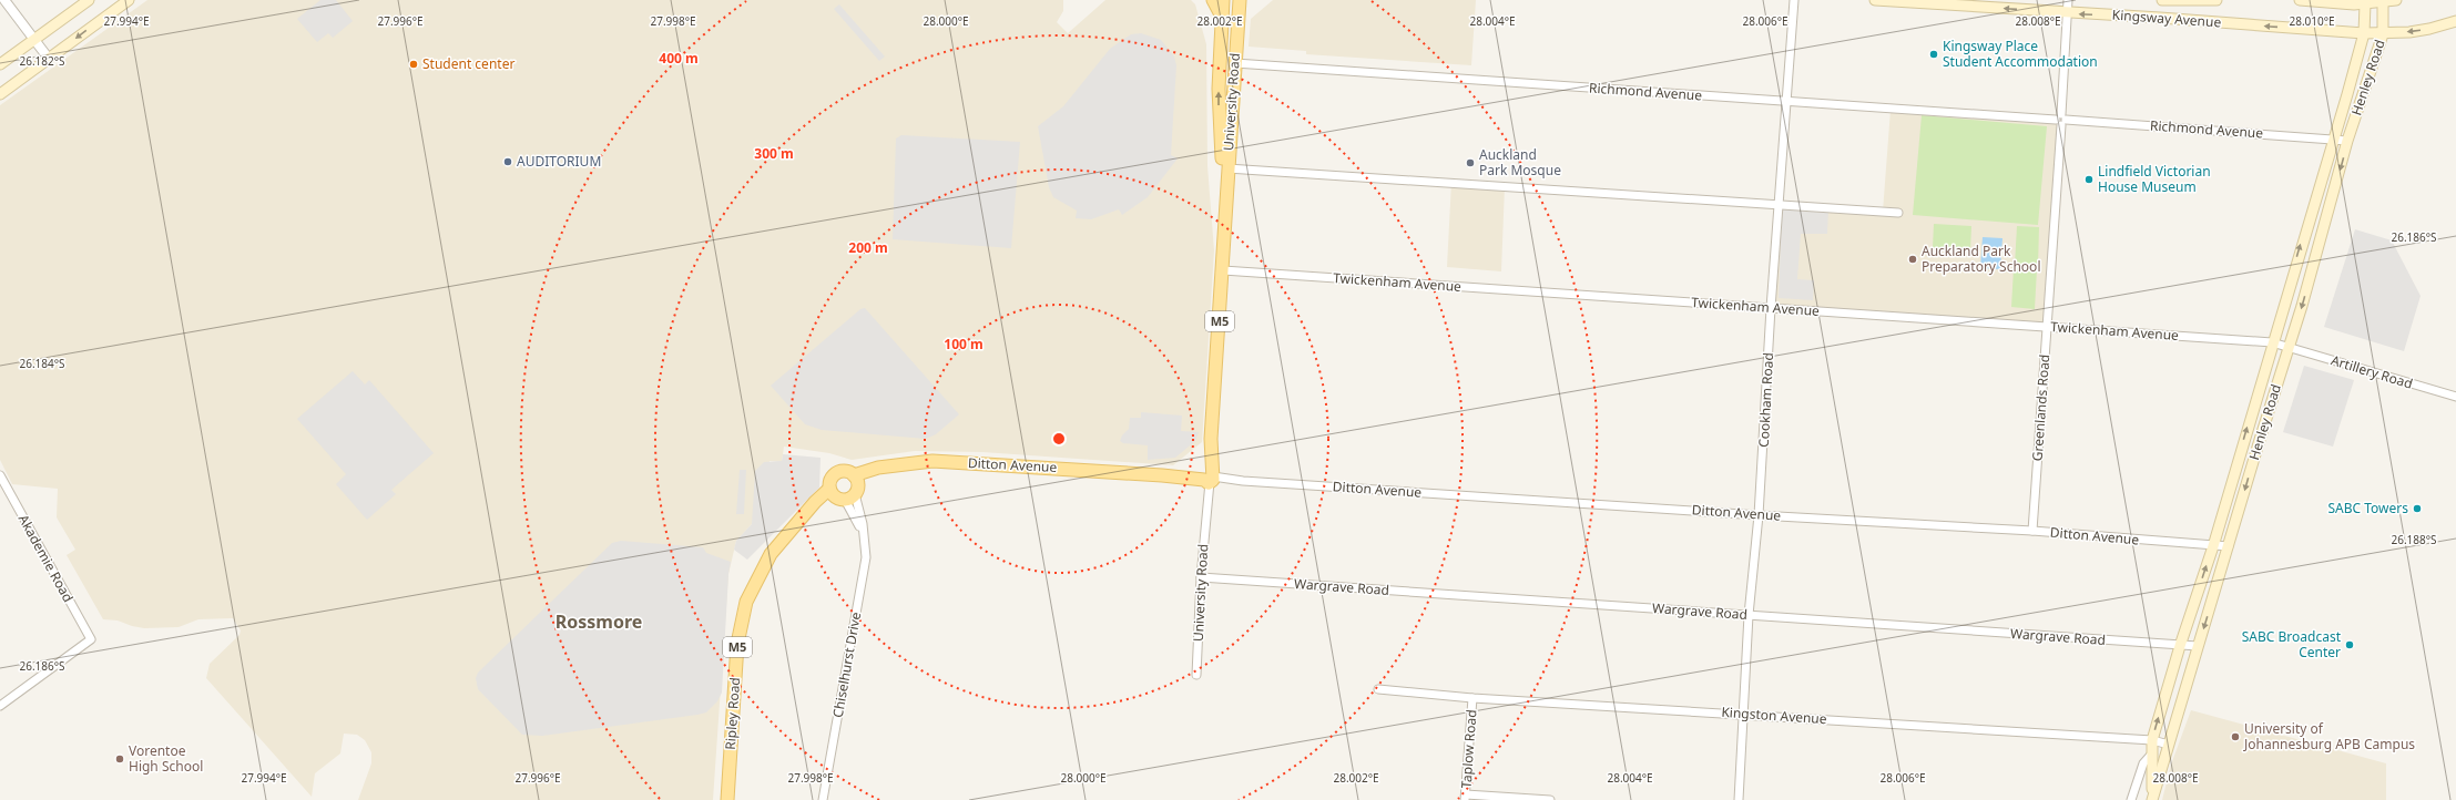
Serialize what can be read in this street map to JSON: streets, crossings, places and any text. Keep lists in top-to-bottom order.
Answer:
{
  "streets": {
    "main road": [
      "Kingsway Avenue",
      "Henley Road",
      "University Road",
      "M5",
      "Ditton Avenue",
      "Ripley Road"
    ],
    "street": [
      "Richmond Avenue",
      "Twickenham Avenue",
      "Artillery Road",
      "Cookham Road",
      "Greenlands Road",
      "Akademie Road",
      "Wargrave Road",
      "Chiselhurst Drive",
      "Kingston Avenue",
      "Taplow Road"
    ]
  },
  "crossings": [
    ["Kingsway Avenue", "Henley Road"],
    ["Kingsway Avenue", "Greenlands Road"],
    ["Henley Road", "Richmond Avenue"],
    ["Henley Road", "Twickenham Avenue"],
    ["Henley Road", "Artillery Road"],
    ["Henley Road", "Ditton Avenue"],
    ["Henley Road", "Wargrave Road"],
    ["Henley Road", "Kingston Avenue"],
    ["Richmond Avenue", "University Road"],
    ["Richmond Avenue", "Cookham Road"],
    ["Richmond Avenue", "Greenlands Road"],
    ["University Road", "Twickenham Avenue"],
    ["University Road", "Ditton Avenue"],
    ["University Road", "Wargrave Road"],
    ["Twickenham Avenue", "Artillery Road"],
    ["Twickenham Avenue", "Cookham Road"],
    ["Twickenham Avenue", "Greenlands Road"],
    ["Cookham Road", "Ditton Avenue"],
    ["Cookham Road", "Wargrave Road"],
    ["Cookham Road", "Kingston Avenue"],
    ["Greenlands Road", "Ditton Avenue"],
    ["Ditton Avenue", "Chiselhurst Drive"],
    ["Ditton Avenue", "Ripley Road"],
    ["Chiselhurst Drive", "Ripley Road"],
    ["Kingston Avenue", "Taplow Road"]
  ],
  "one_way": ["Kingsway Avenue"],
  "districts": ["Rossmore"],
  "places": [
    "Kingsway Place Student Accommodation",
    "Student center",
    "AUDITORIUM",
    "Auckland Park Mosque",
    "Lindfield Victorian House Museum",
    "Auckland Park Preparatory School",
    "SABC Towers",
    "SABC Broadcast Center",
    "University of Johannesburg APB Campus",
    "Vorentoe High School"
  ],
  "coordinates": [
    "27.994°E",
    "27.996°E",
    "27.998°E",
    "28.000°E",
    "28.002°E",
    "28.004°E",
    "28.006°E",
    "28.008°E",
    "28.010°E",
    "26.182°S",
    "26.186°S",
    "26.184°S",
    "26.188°S"
  ],
  "rings": [
    "400 m",
    "300 m",
    "200 m",
    "100 m"
  ]
}
